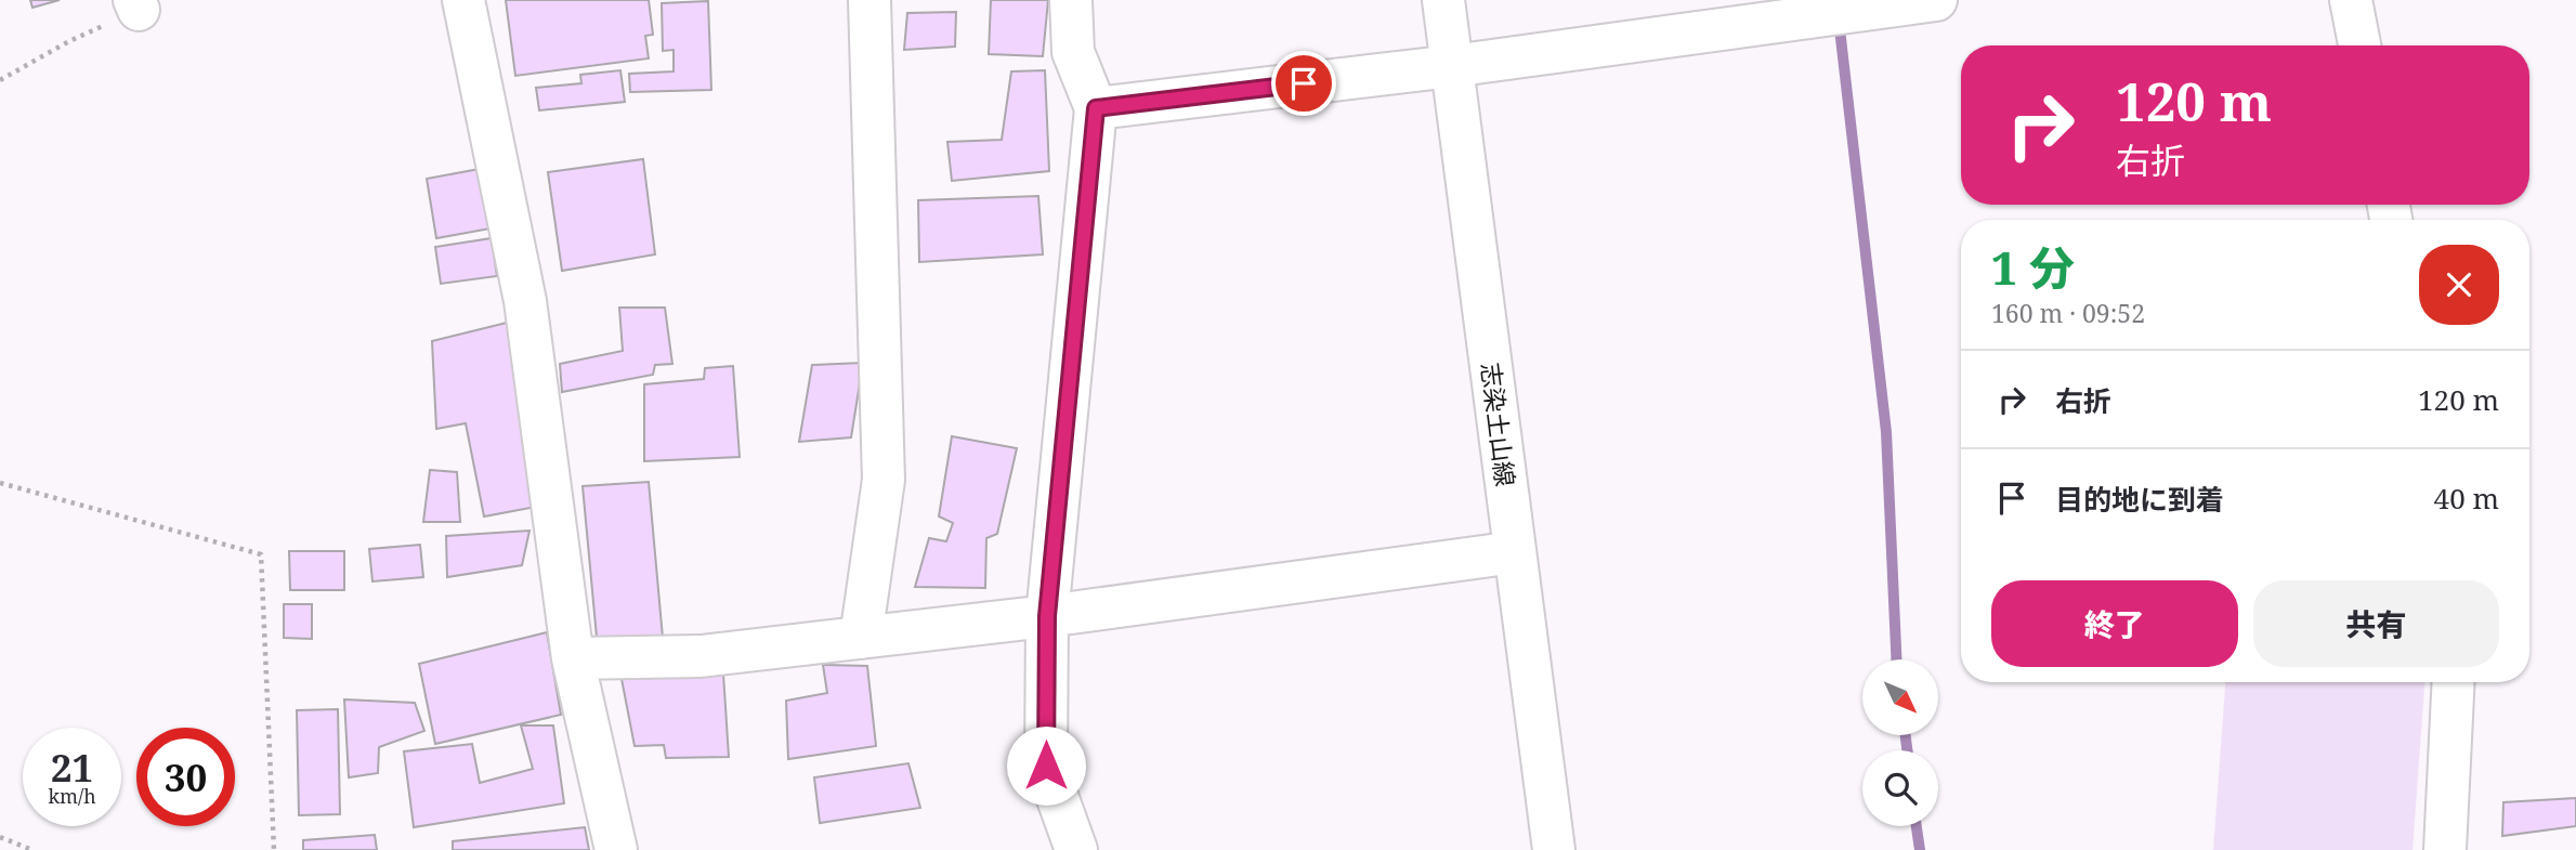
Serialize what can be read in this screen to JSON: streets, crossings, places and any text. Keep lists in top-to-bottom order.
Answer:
{
  "streets": {
    "street": ["志染土山線"]
  },
  "north": "bottom right",
  "page": {
    "turn": ["120 m", "右折"],
    "heading": ["1 分", "160 m · 09:52"],
    "list": [
      {
        "name": "右折",
        "value": "120 m"
      },
      {
        "name": "目的地に到着",
        "value": "40 m"
      }
    ],
    "buttons": ["終了", "共有"],
    "speed": "21 km/h",
    "limit": "30"
  }
}
